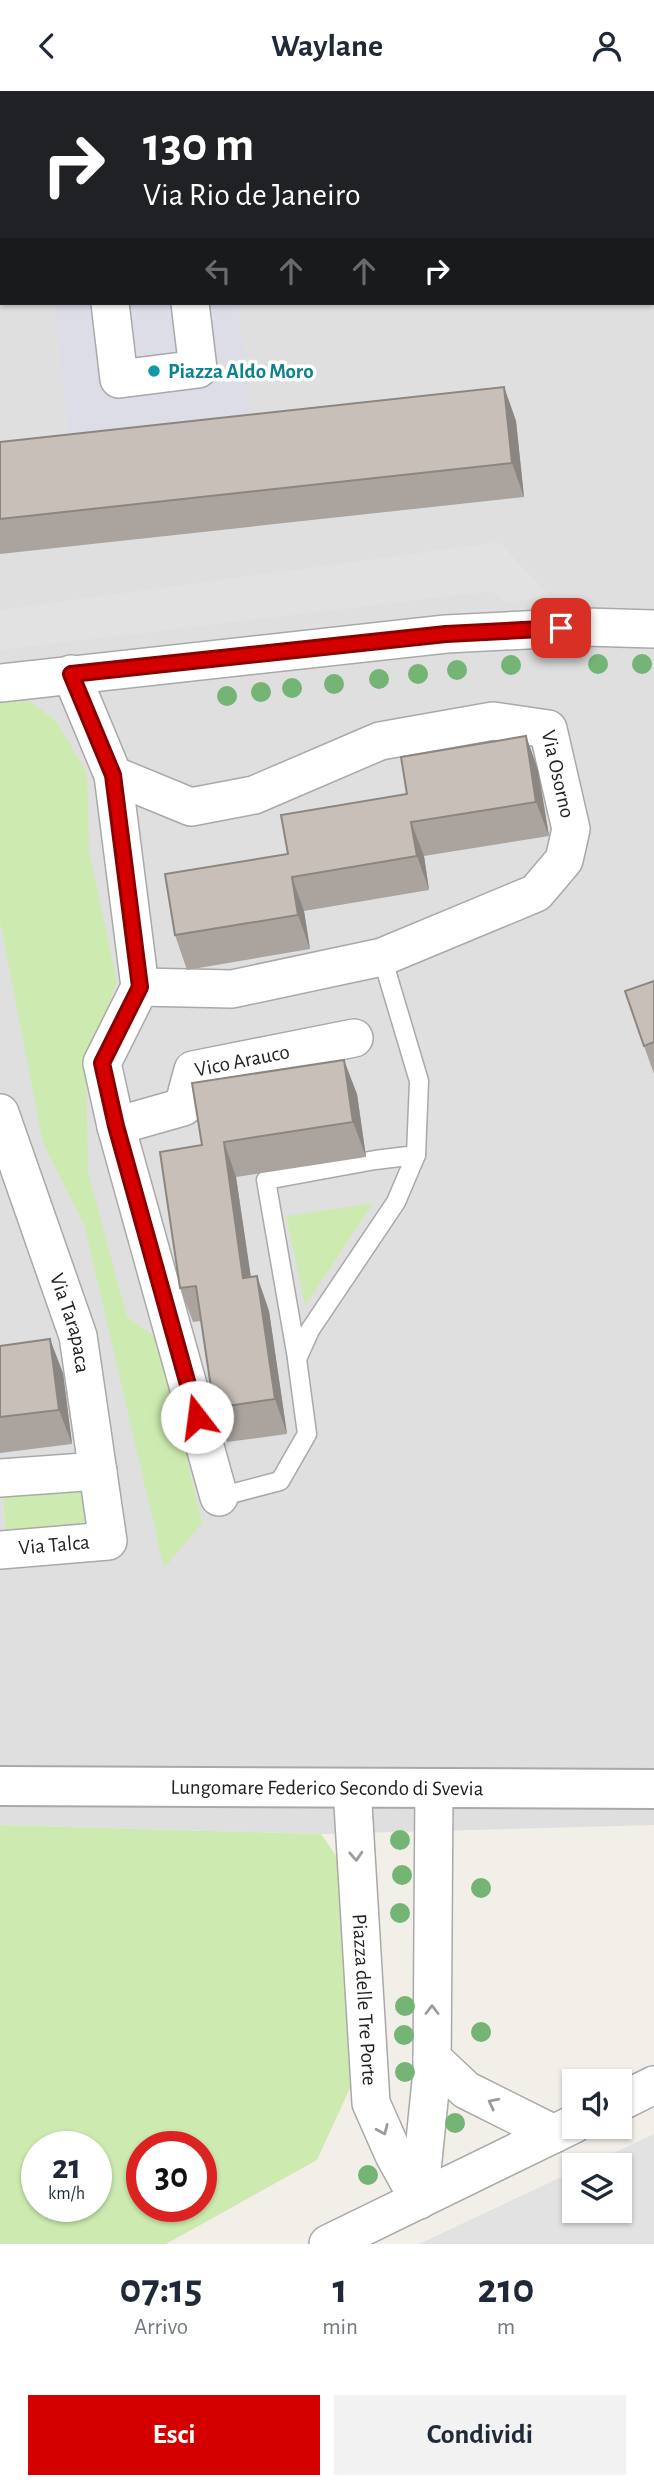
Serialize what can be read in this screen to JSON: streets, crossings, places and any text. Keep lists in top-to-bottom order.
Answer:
{
  "streets": {
    "street": [
      "Via Osorno",
      "Vico Arauco",
      "Via Tarapaca",
      "Via Talca",
      "Lungomare Federico Secondo di Svevia",
      "Piazza delle Tre Porte"
    ]
  },
  "crossings": [
    ["Via Tarapaca", "Via Talca"],
    ["Lungomare Federico Secondo di Svevia", "Piazza delle Tre Porte"]
  ],
  "places": ["Piazza Aldo Moro"],
  "page": {
    "header": "Waylane",
    "turn": ["130 m", "Via Rio de Janeiro"],
    "speed": "21 km/h",
    "limit": "30",
    "eta": [
      "07:15",
      "Arrivo",
      "1",
      "min",
      "210",
      "m"
    ],
    "buttons": ["Esci", "Condividi"]
  }
}
